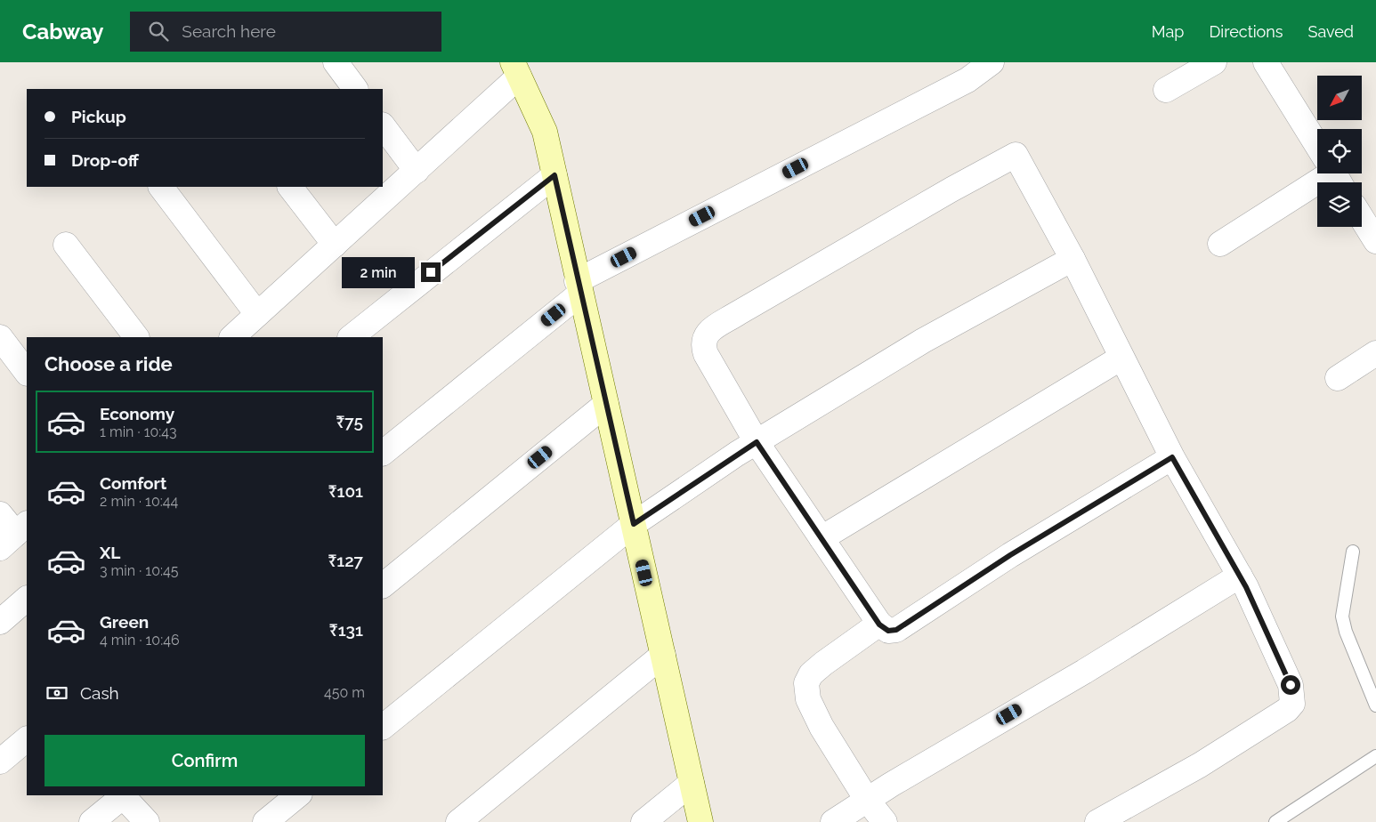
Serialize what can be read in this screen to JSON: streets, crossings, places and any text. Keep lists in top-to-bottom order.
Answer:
{
  "north": "bottom left",
  "page": {
    "header": "Cabway",
    "search": "Search here",
    "nav": ["Map", "Directions", "Saved"],
    "banner": ["Pickup", "Drop-off"],
    "bubble": "2 min",
    "heading": "Choose a ride",
    "list": [
      {
        "name": "Economy",
        "note": "1 min · 10:43",
        "value": "₹75"
      },
      {
        "name": "Comfort",
        "note": "2 min · 10:44",
        "value": "₹101"
      },
      {
        "name": "XL",
        "note": "3 min · 10:45",
        "value": "₹127"
      },
      {
        "name": "Green",
        "note": "4 min · 10:46",
        "value": "₹131"
      }
    ],
    "pay": ["Cash", "450 m"],
    "buttons": "Confirm"
  }
}
